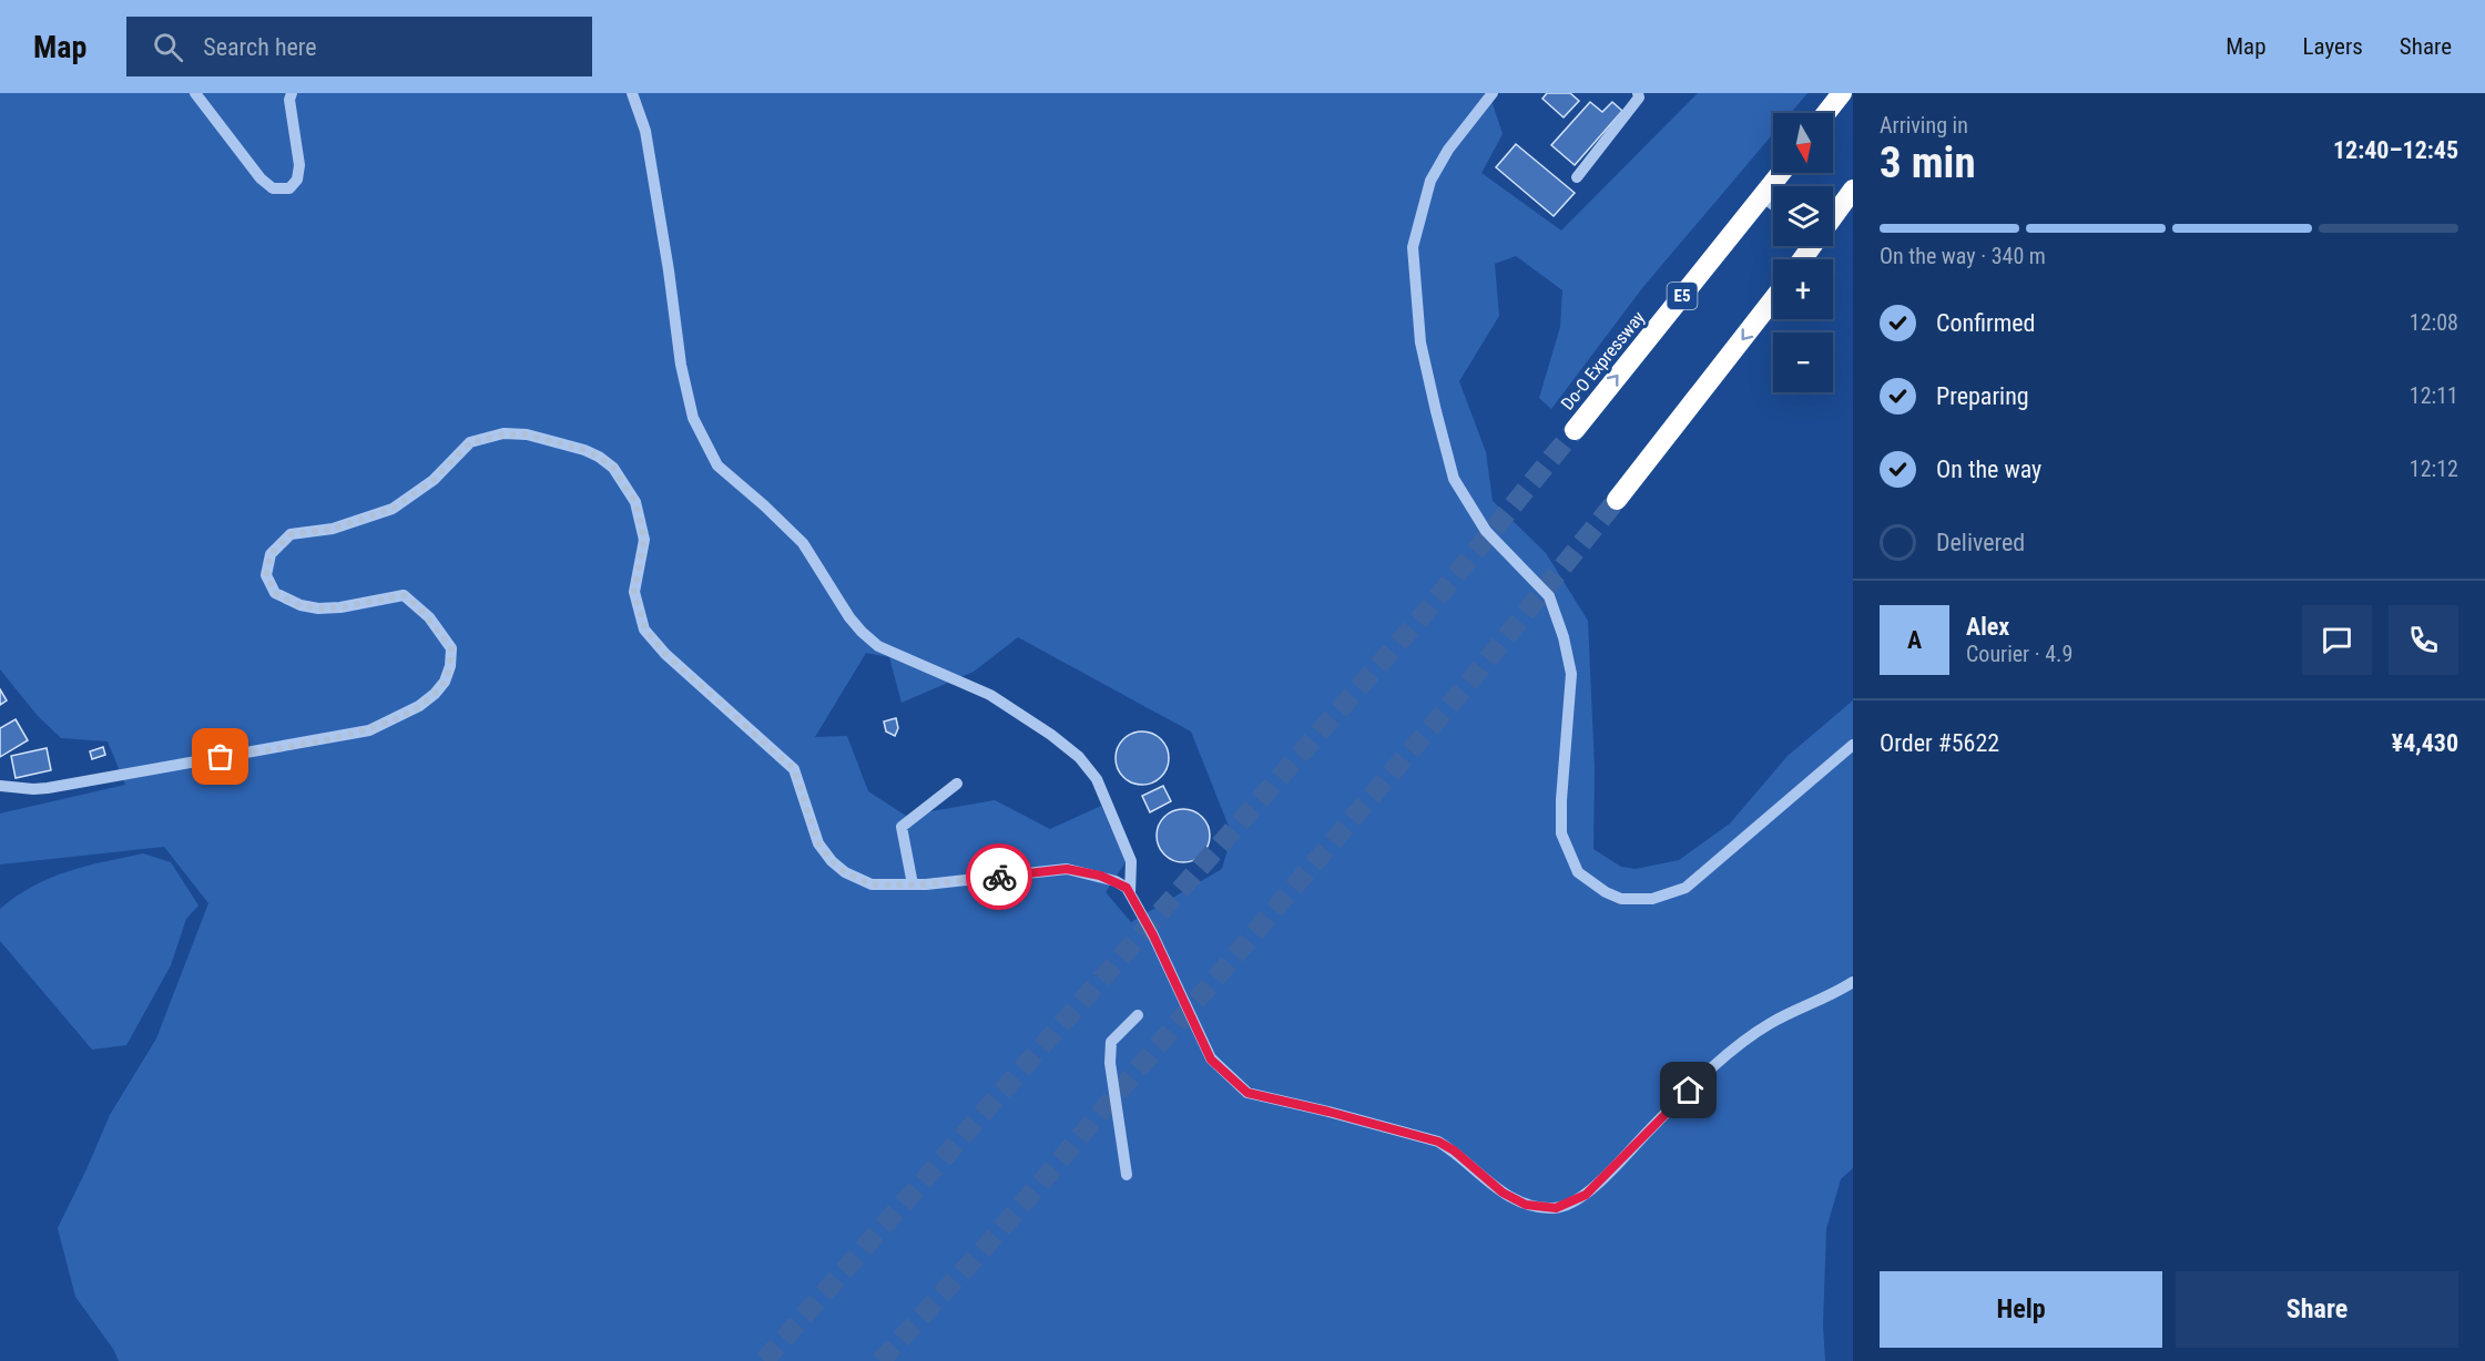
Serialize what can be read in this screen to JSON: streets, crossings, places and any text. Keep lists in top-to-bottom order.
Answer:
{
  "streets": {
    "highway": ["E5", "Do-O Expressway"]
  },
  "north": "bottom",
  "page": {
    "header": "Map",
    "search": "Search here",
    "nav": ["Map", "Layers", "Share"],
    "heading": ["3 min", "Arriving in", "12:40–12:45"],
    "panel": [
      "Alex",
      "Courier · 4.9",
      "Order #5622",
      "¥4,430"
    ],
    "map_buttons": ["+", "−"],
    "bar": "On the way · 340 m",
    "list": [
      ["Confirmed", "12:08"],
      ["Preparing", "12:11"],
      ["On the way", "12:12"],
      "Delivered"
    ],
    "round": "A",
    "buttons": ["Help", "Share"]
  }
}
